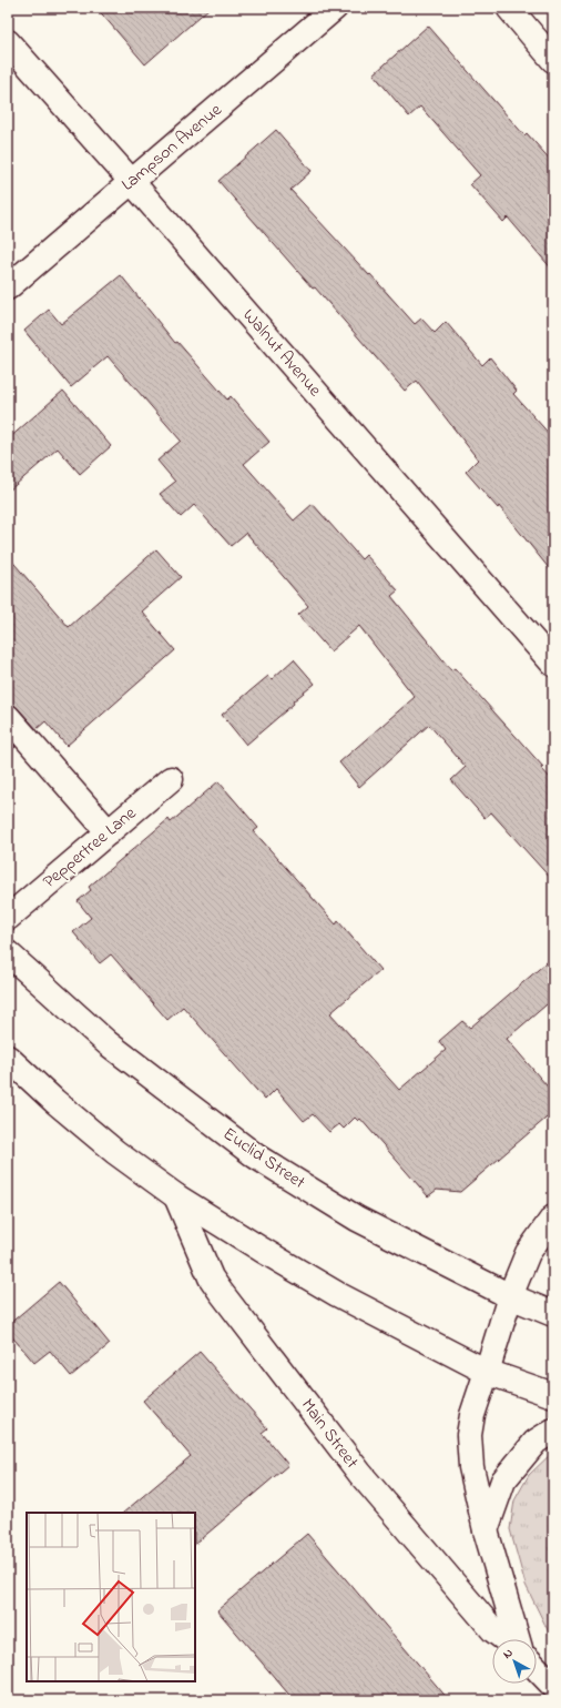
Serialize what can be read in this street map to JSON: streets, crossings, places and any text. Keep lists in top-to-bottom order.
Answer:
{
  "streets": {
    "street": [
      "Lampson Avenue",
      "Walnut Avenue",
      "Peppertree Lane",
      "Euclid Street",
      "Main Street"
    ]
  },
  "crossings": [
    ["Lampson Avenue", "Walnut Avenue"]
  ],
  "north": "top left"
}
